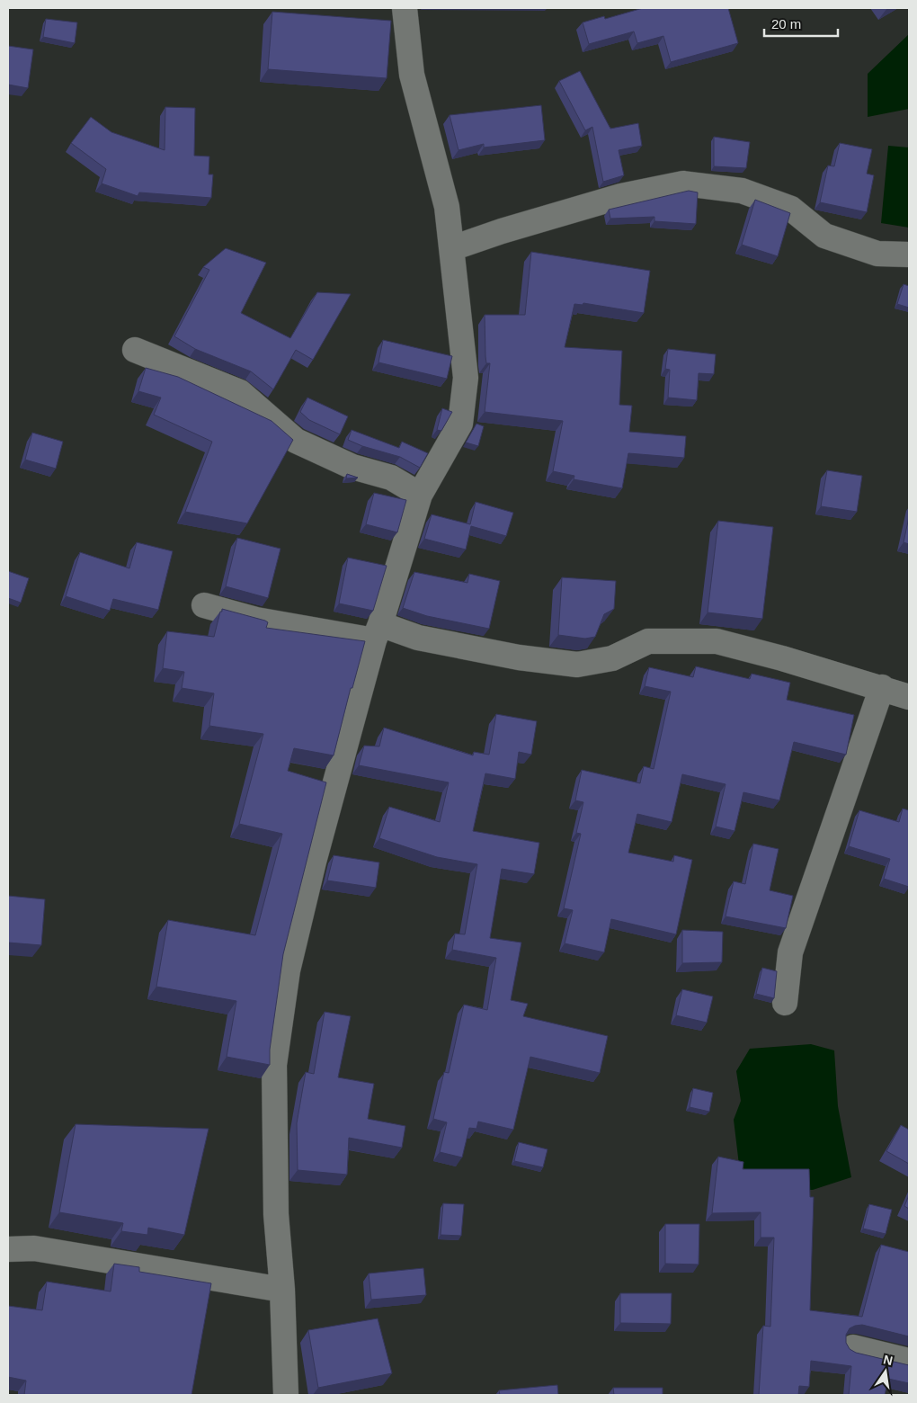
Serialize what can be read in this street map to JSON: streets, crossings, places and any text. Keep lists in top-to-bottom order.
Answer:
{
  "scale_bar": "20 m",
  "north": "top"
}
